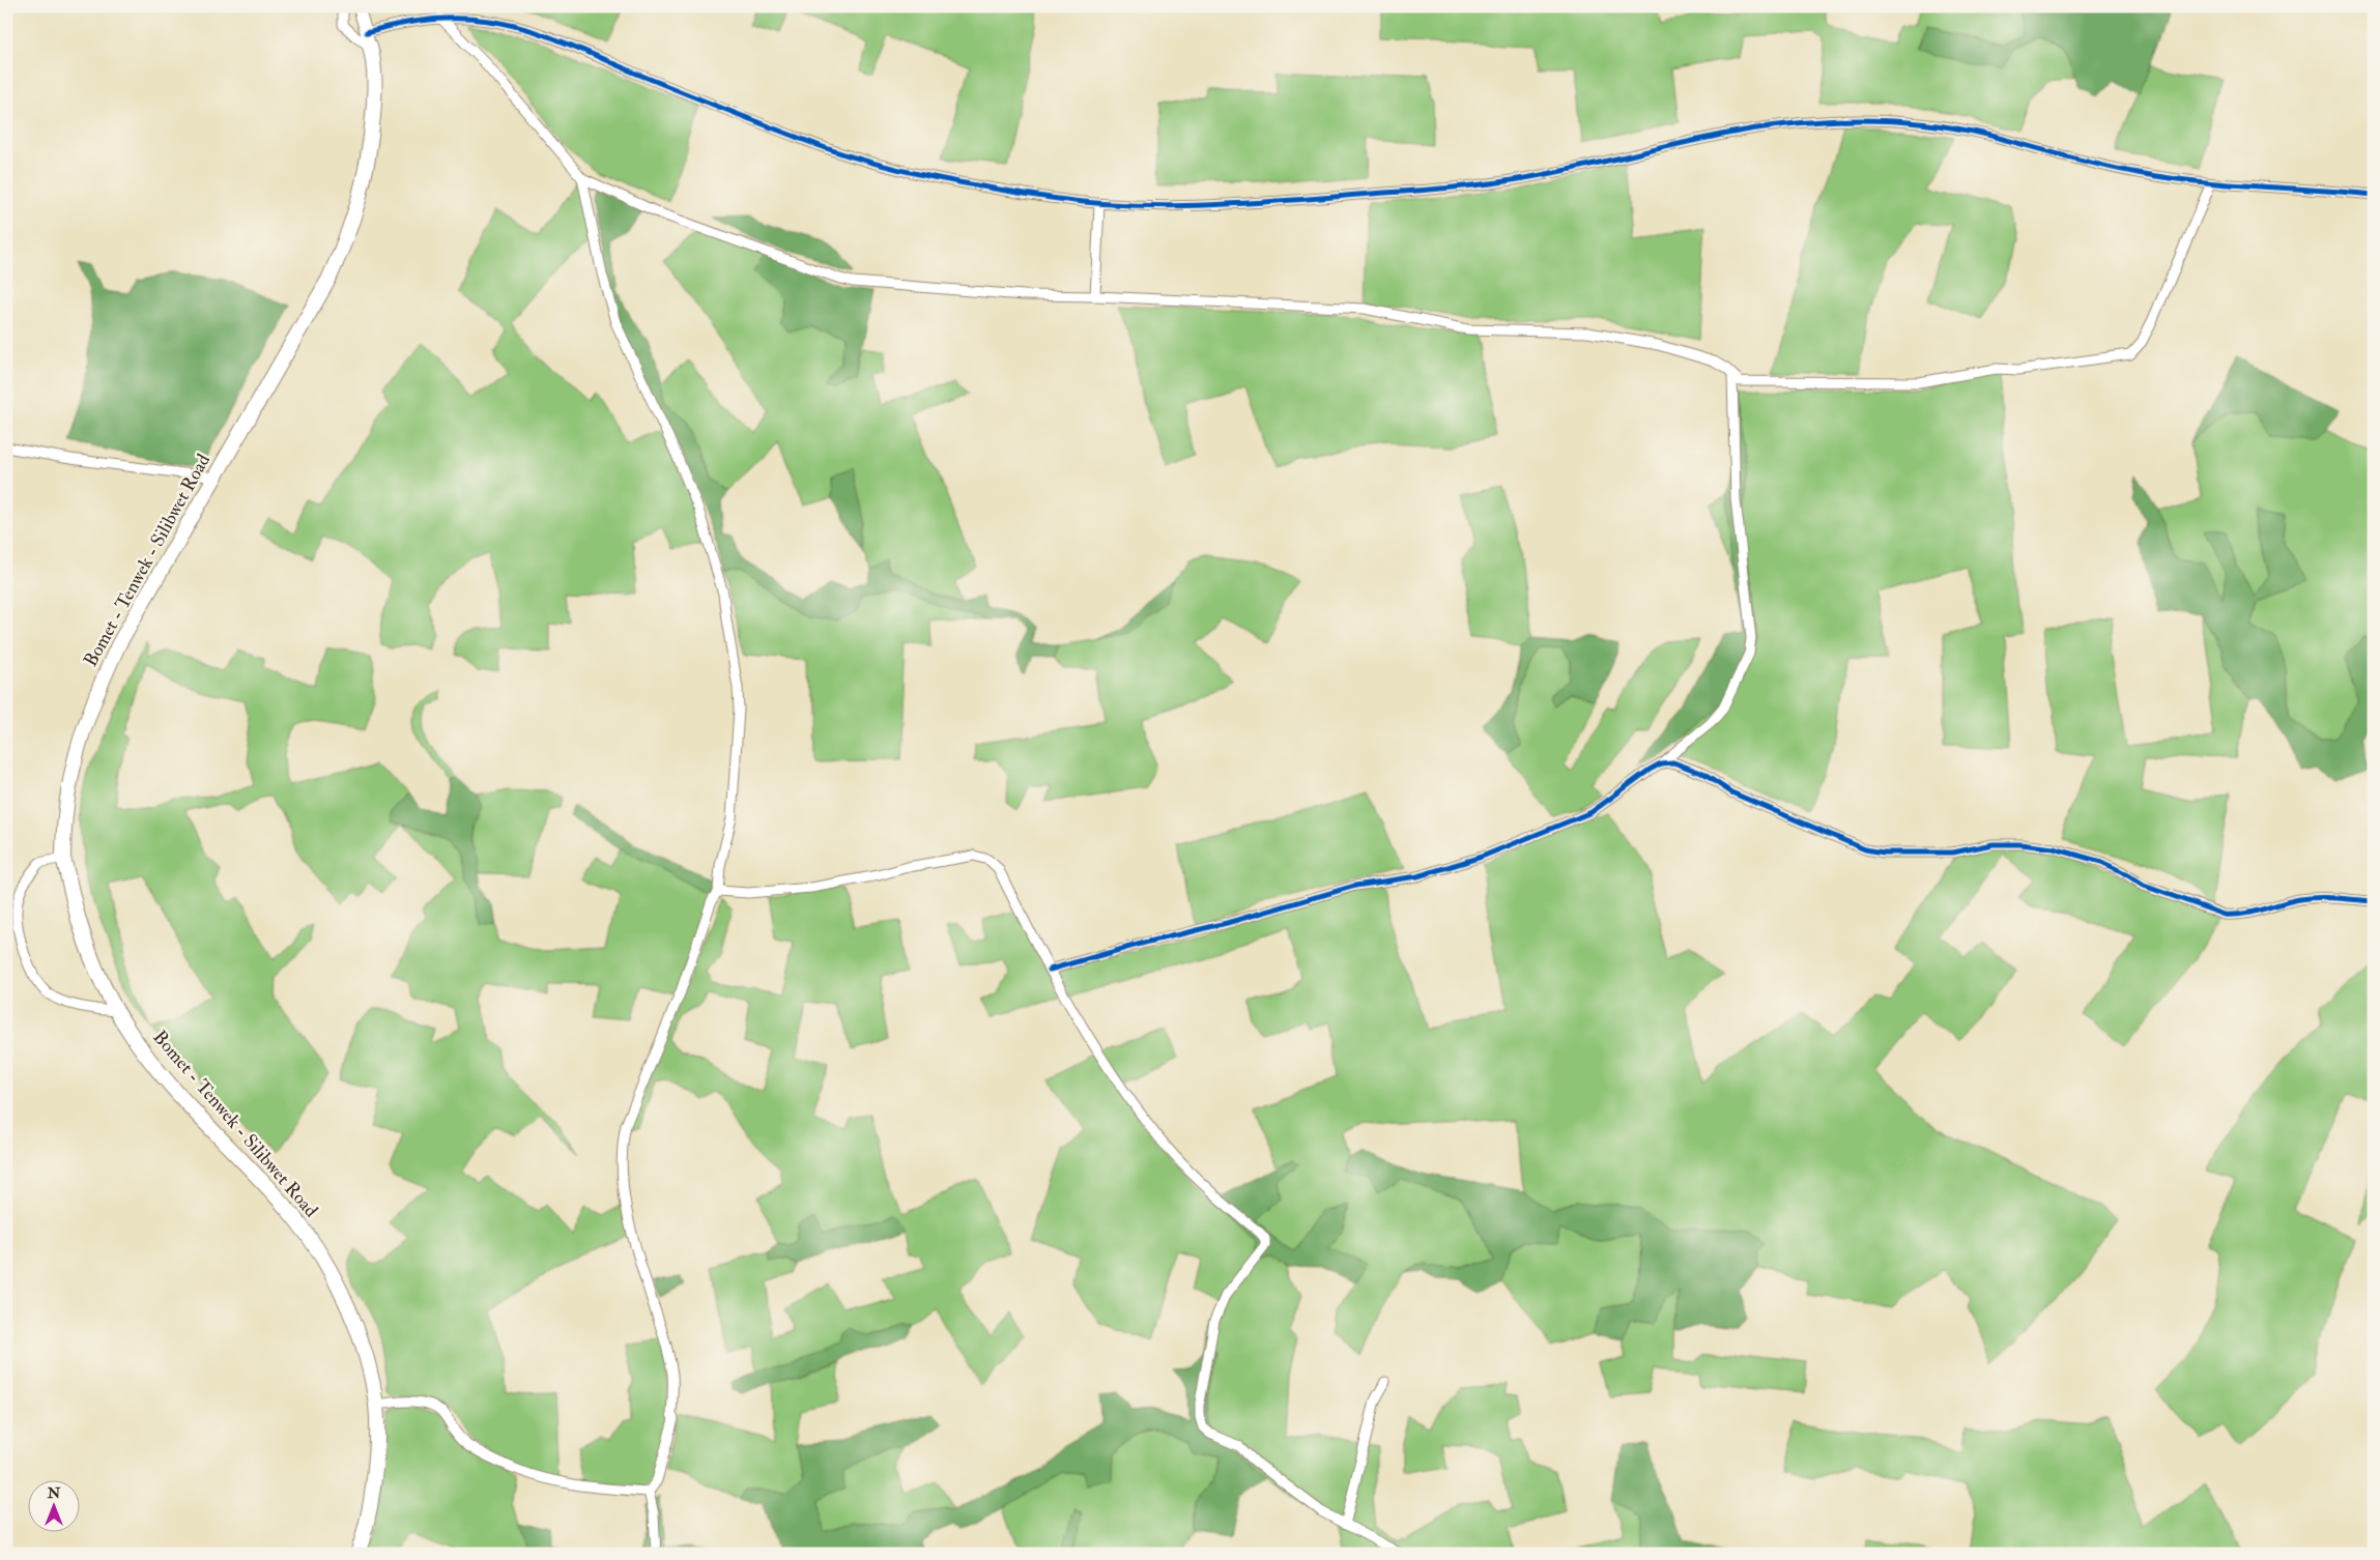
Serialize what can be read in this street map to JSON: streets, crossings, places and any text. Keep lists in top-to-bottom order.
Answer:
{
  "streets": {
    "main road": ["Bomet - Tenwek - Silibwet Road"]
  },
  "north": "top"
}
